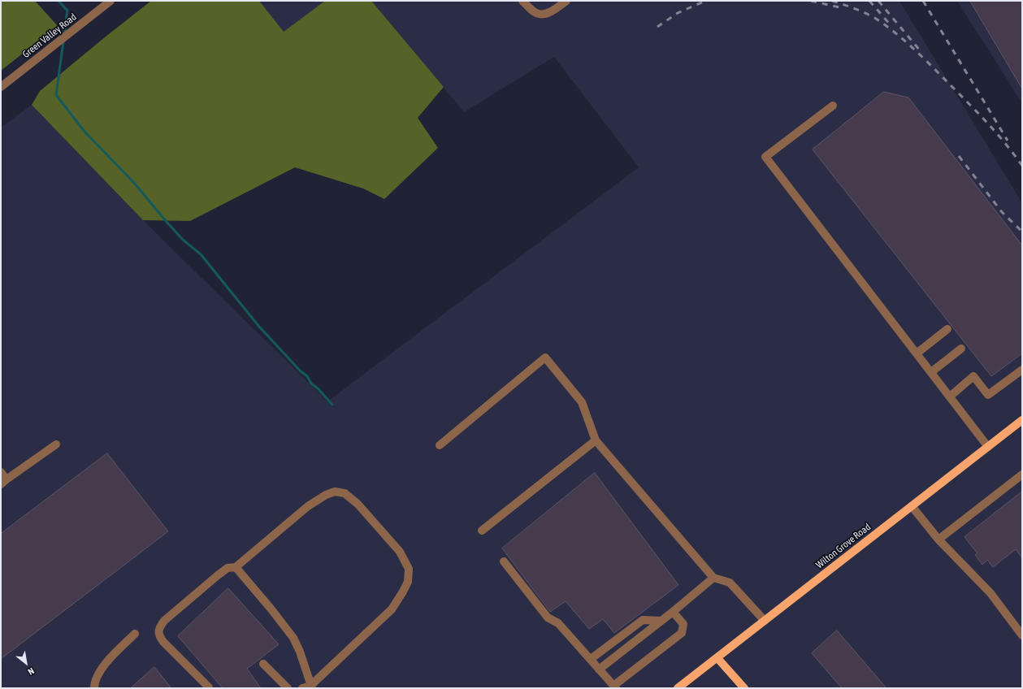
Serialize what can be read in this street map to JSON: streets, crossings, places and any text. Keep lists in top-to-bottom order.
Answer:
{
  "streets": {
    "main road": ["Wilton Grove Road"],
    "street": ["Green Valley Road"]
  },
  "north": "bottom right"
}
